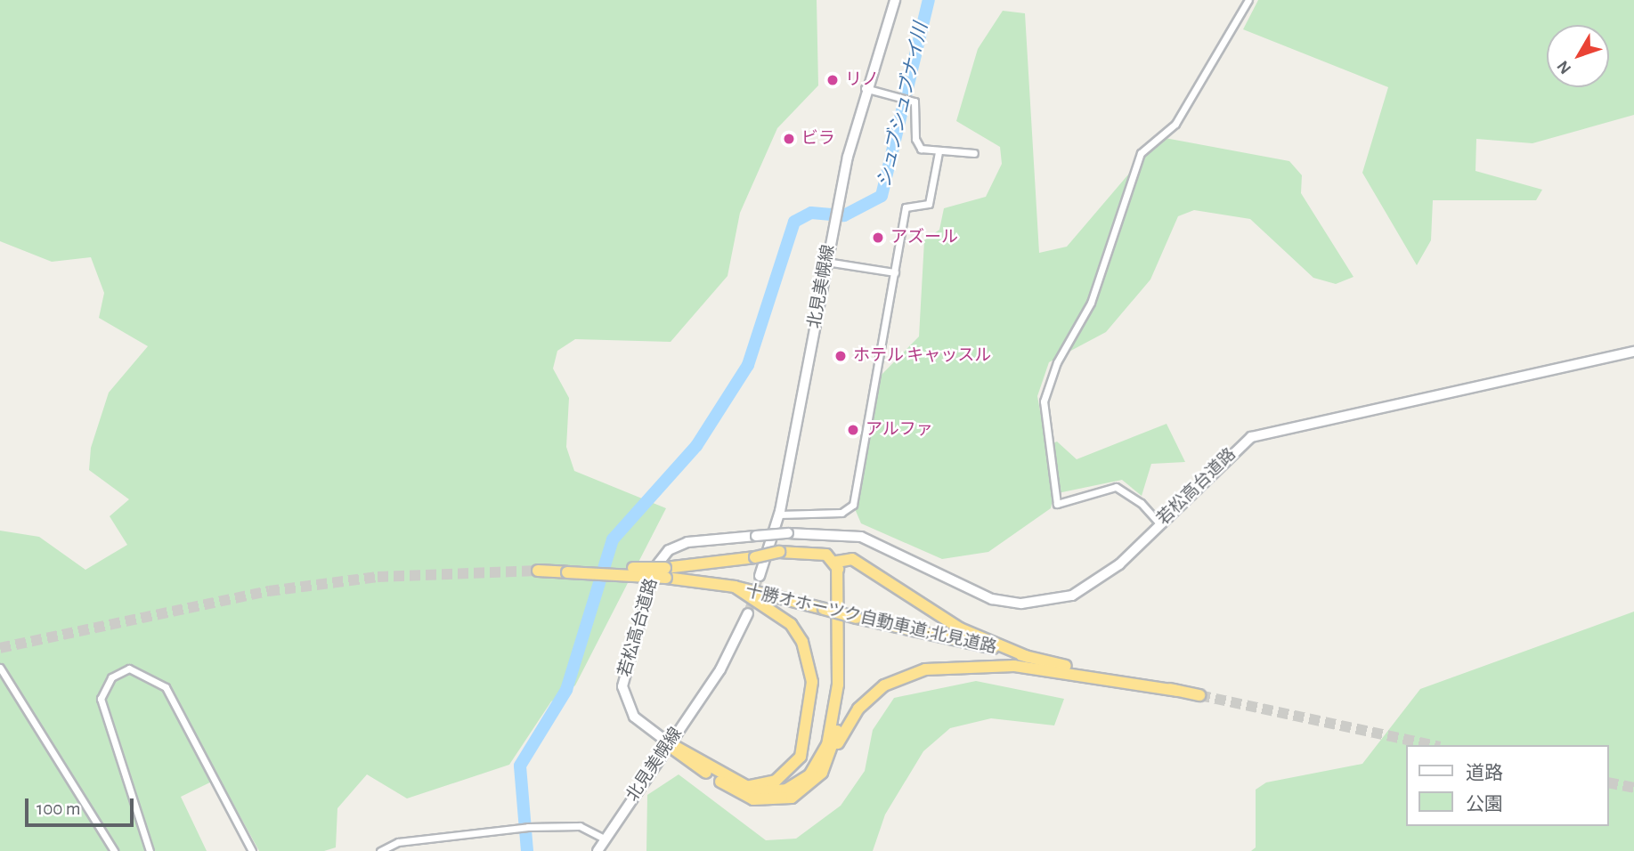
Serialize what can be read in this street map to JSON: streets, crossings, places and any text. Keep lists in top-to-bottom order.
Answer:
{
  "streets": {
    "highway": ["十勝オホーツク自動車道;北見道路"],
    "street": ["北見美幌線", "若松高台道路"]
  },
  "crossings": [
    ["北見美幌線", "若松高台道路"]
  ],
  "water": ["シュブシュブナイ川"],
  "places": [
    "リノ",
    "ビラ",
    "アズール",
    "ホテル キャッスル",
    "アルファ"
  ],
  "legend": ["道路", "公園"],
  "scale_bar": "100 m",
  "north": "bottom left"
}
